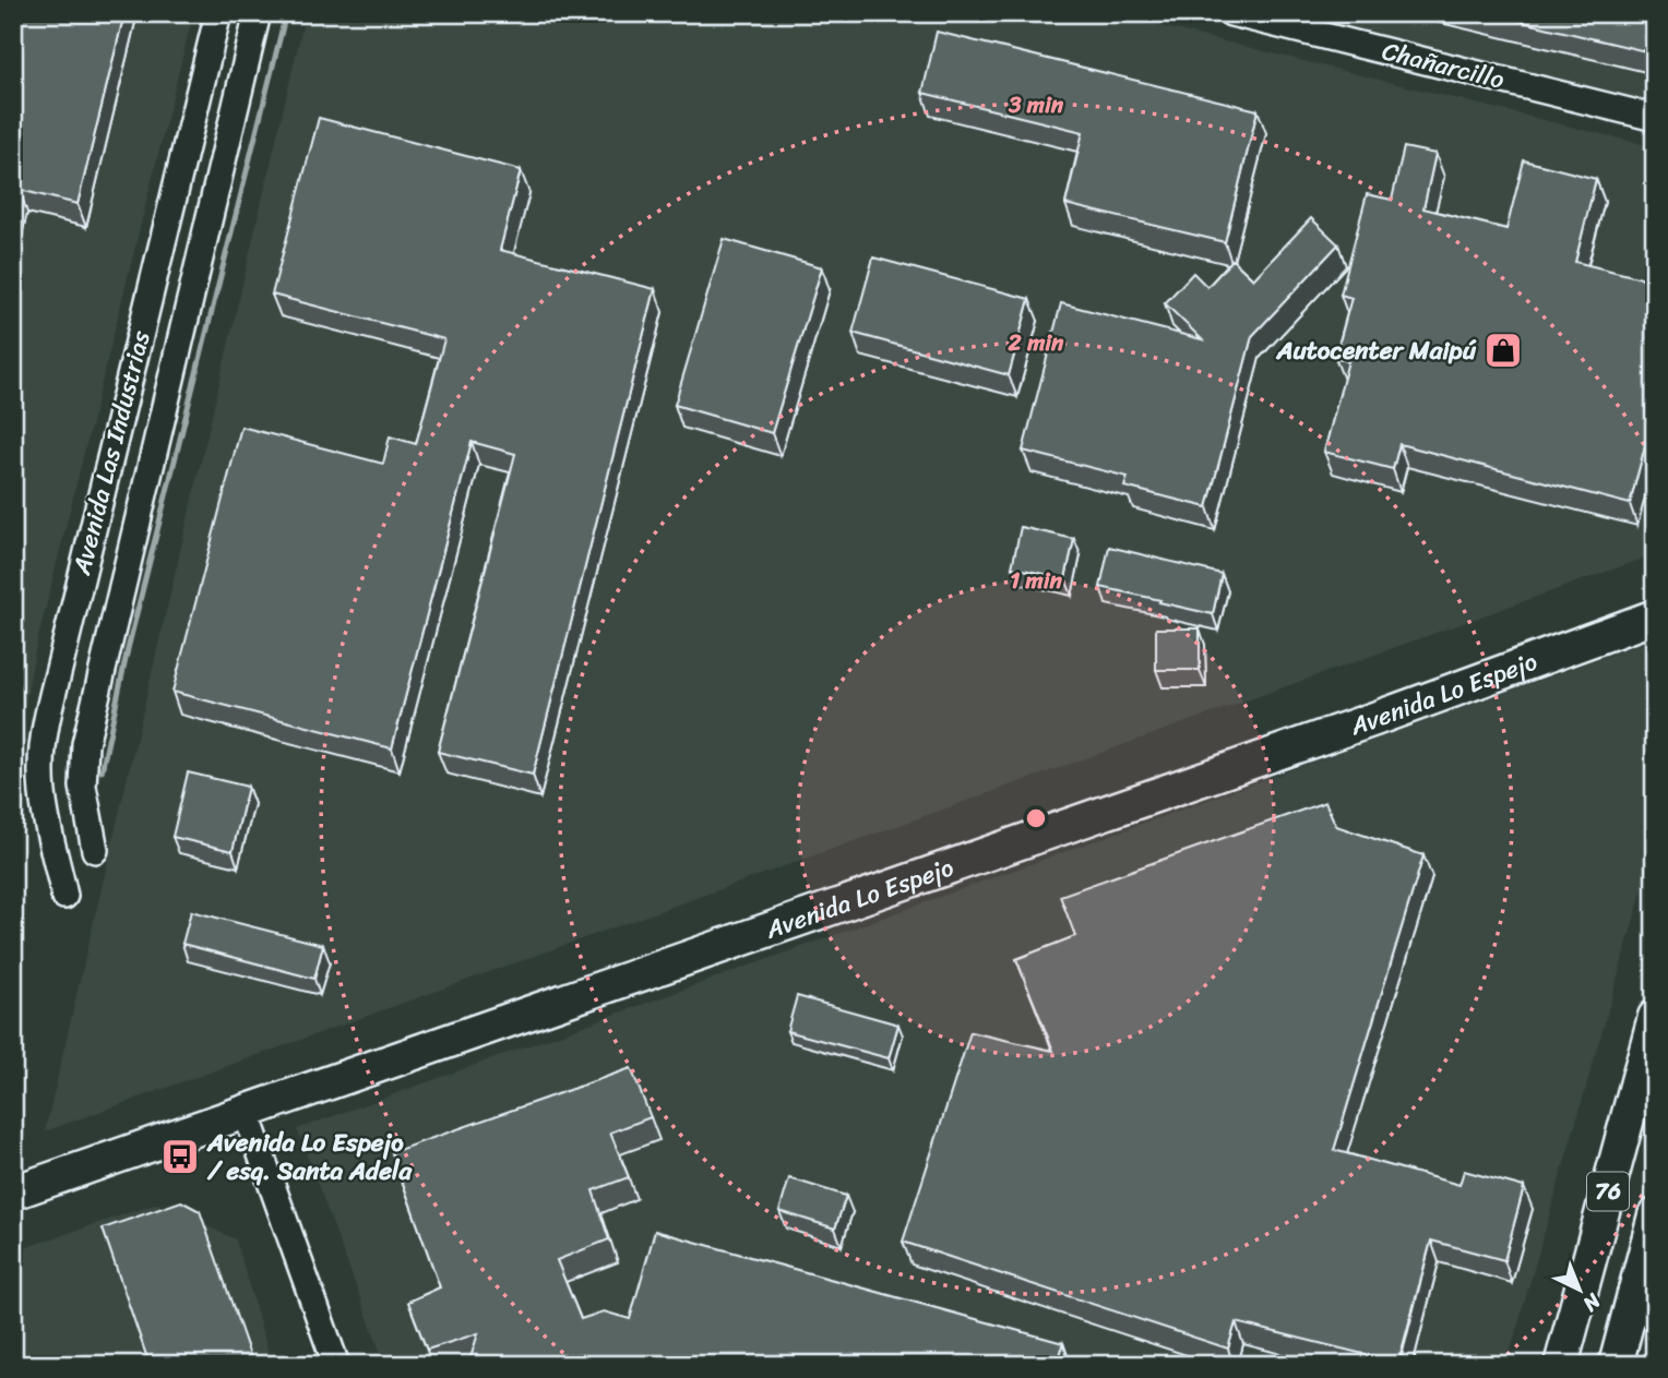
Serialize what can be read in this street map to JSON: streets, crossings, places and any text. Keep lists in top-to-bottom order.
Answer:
{
  "streets": {
    "main road": ["Avenida Lo Espejo", "76"],
    "street": ["Chañarcillo", "Avenida Las Industrias"]
  },
  "places": {
    "shop": ["Autocenter Maipú"],
    "bus stop": ["Avenida Lo Espejo / esq. Santa Adela"]
  },
  "north": "bottom right",
  "rings": ["3 min", "2 min", "1 min"]
}
